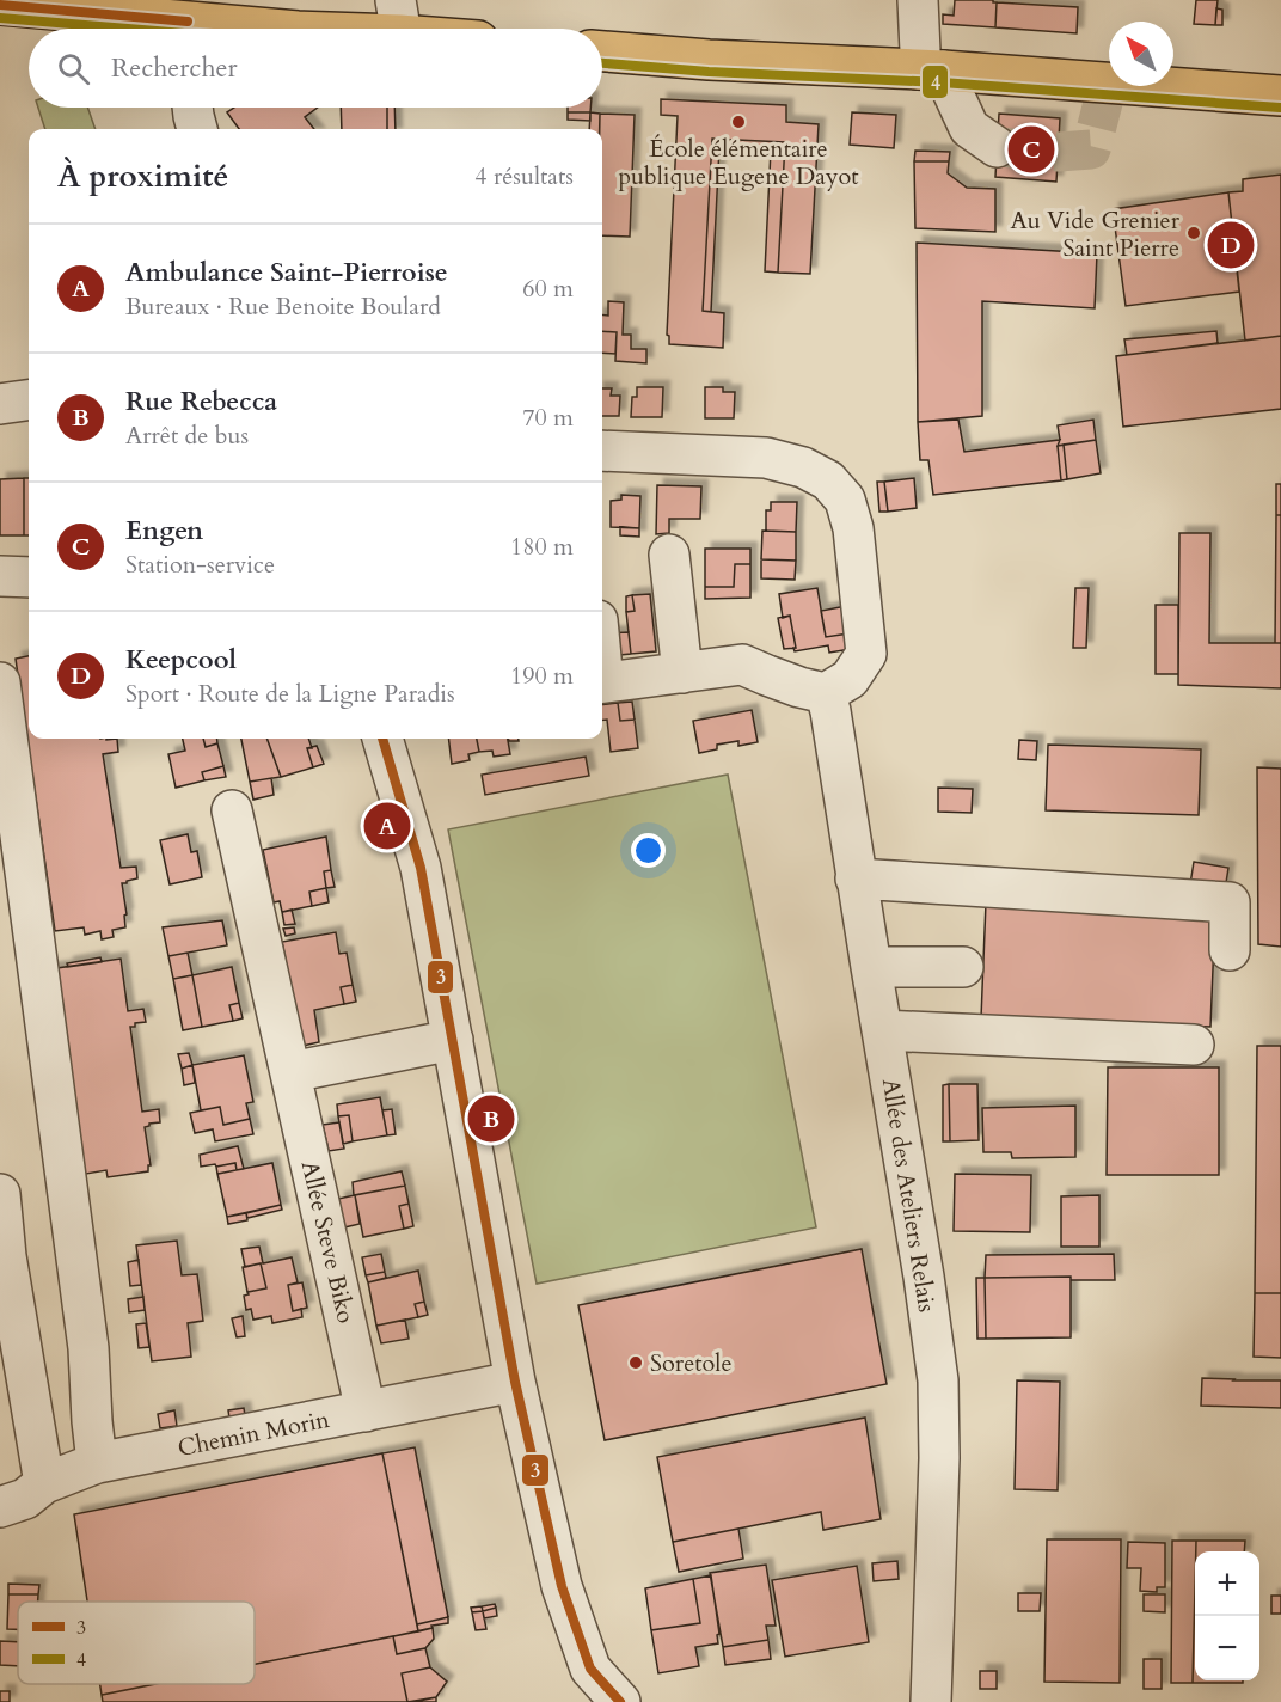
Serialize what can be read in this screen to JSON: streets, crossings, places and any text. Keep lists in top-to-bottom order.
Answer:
{
  "streets": {
    "street": ["Allée des Ateliers Relais", "Allée Steve Biko", "Chemin Morin"]
  },
  "crossings": [
    ["Allée Steve Biko", "Chemin Morin"]
  ],
  "places": ["École élémentaire publique Eugene Dayot", "Au Vide Grenier Saint Pierre", "Soretole"],
  "lines": ["transit line 3", "transit line 4"],
  "legend": ["3", "4"],
  "north": "top left",
  "page": {
    "search": "Rechercher",
    "pins": [
      "C",
      "D",
      "A",
      "B"
    ],
    "heading": ["À proximité", "4 résultats"],
    "list": [
      {
        "mark": "A",
        "name": "Ambulance Saint-Pierroise",
        "note": "Bureaux · Rue Benoite Boulard",
        "value": "60 m"
      },
      {
        "mark": "B",
        "name": "Rue Rebecca",
        "note": "Arrêt de bus",
        "value": "70 m"
      },
      {
        "mark": "C",
        "name": "Engen",
        "note": "Station-service",
        "value": "180 m"
      },
      {
        "mark": "D",
        "name": "Keepcool",
        "note": "Sport · Route de la Ligne Paradis",
        "value": "190 m"
      }
    ],
    "map_buttons": ["+", "−"]
  }
}
